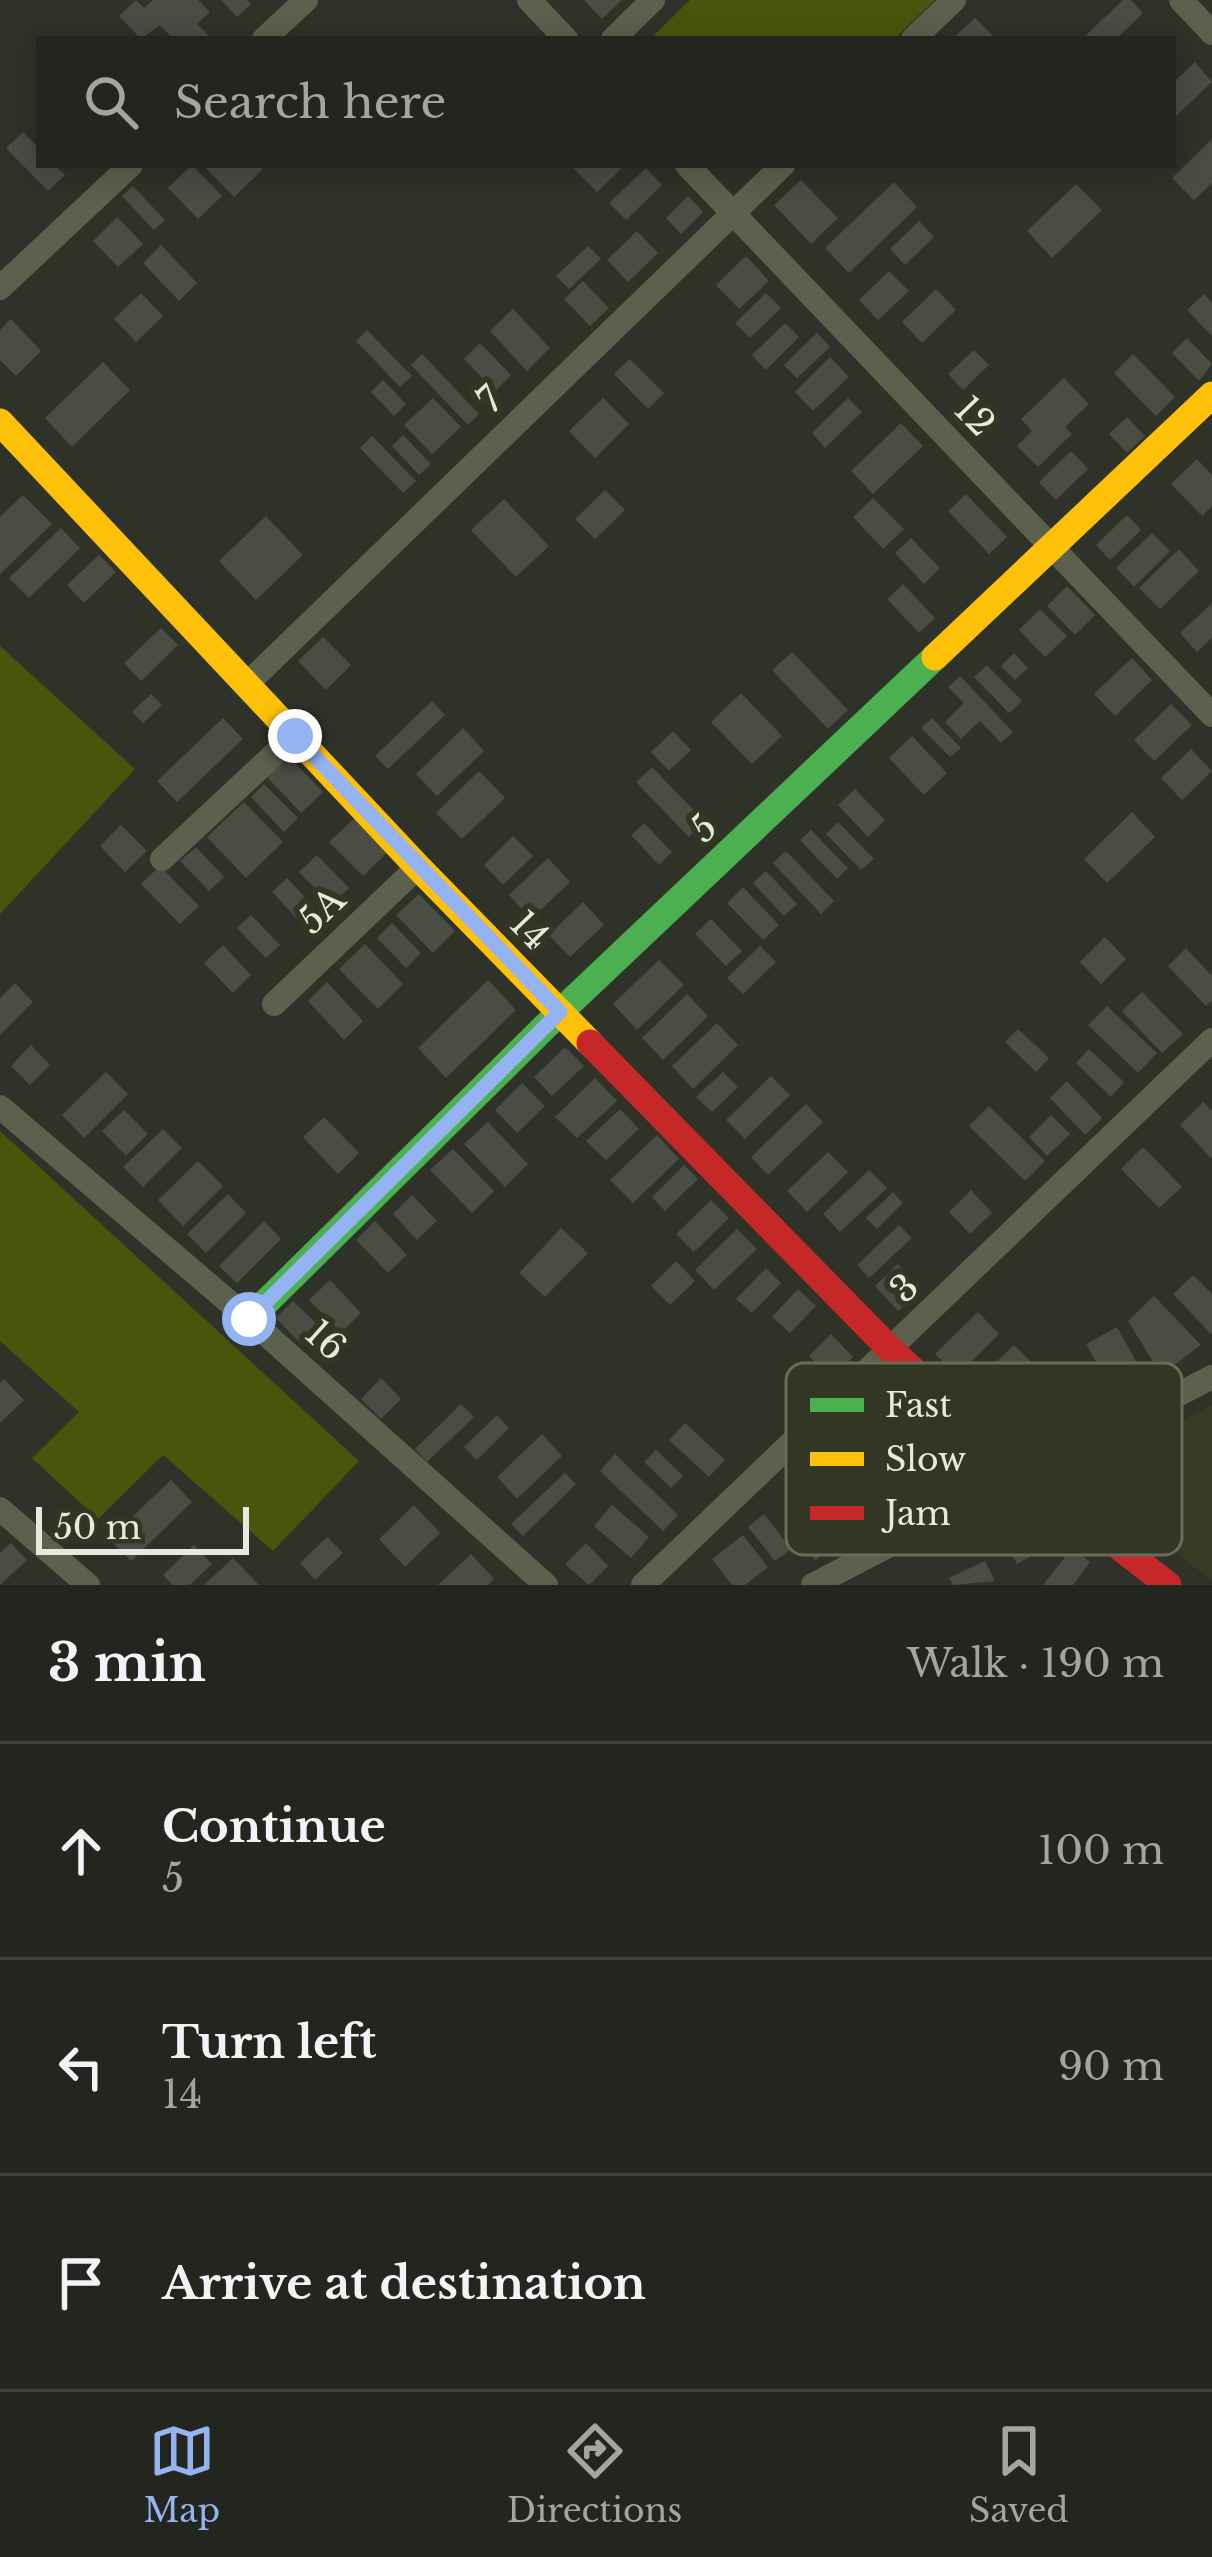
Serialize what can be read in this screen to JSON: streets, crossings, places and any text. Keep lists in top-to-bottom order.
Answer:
{
  "streets": {
    "street": [
      "7",
      "12",
      "5",
      "5A",
      "14",
      "3",
      "16"
    ]
  },
  "crossings": [
    ["7", "12"],
    ["7", "14"],
    ["12", "5"],
    ["5", "14"],
    ["5", "16"],
    ["5A", "14"],
    ["14", "3"]
  ],
  "legend": ["Fast", "Slow", "Jam"],
  "scale_bar": "50 m",
  "page": {
    "search": "Search here",
    "scale": "50 m",
    "heading": ["3 min", "Walk · 190 m"],
    "list": [
      ["Continue", "5", "100 m"],
      ["Turn left", "14", "90 m"],
      "Arrive at destination"
    ],
    "nav": ["Map", "Directions", "Saved"]
  }
}
